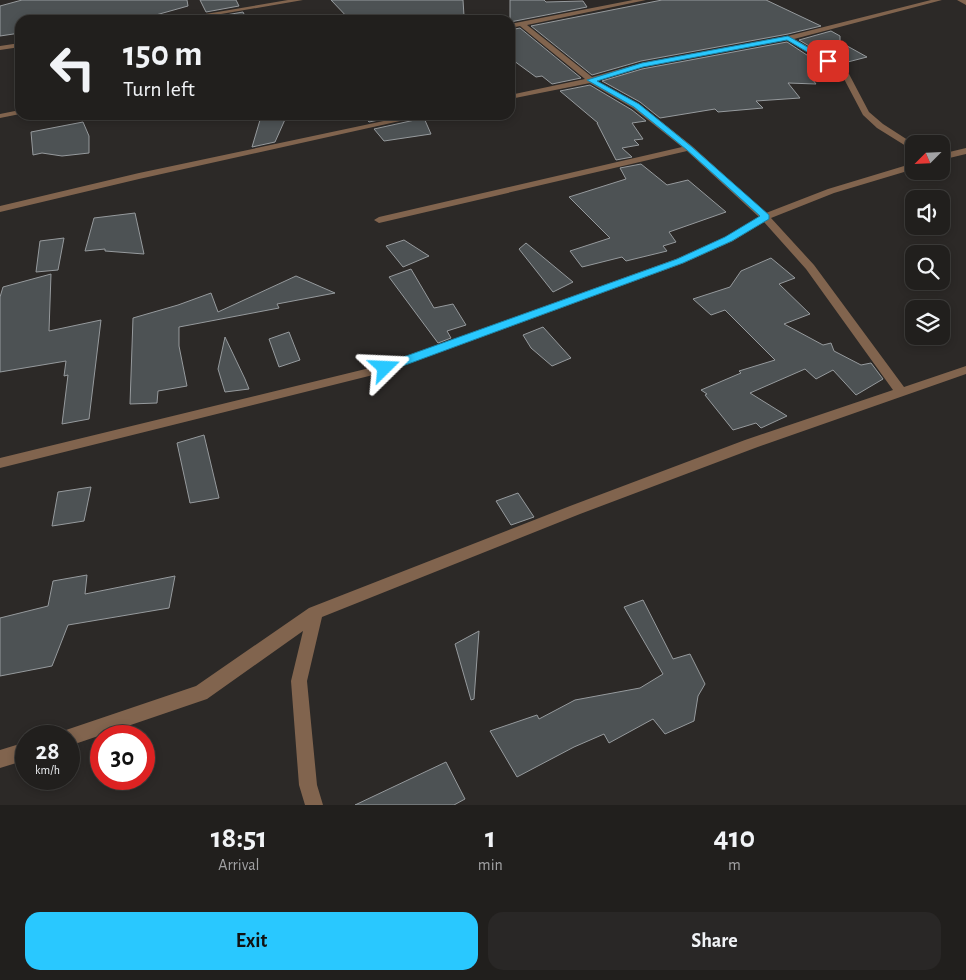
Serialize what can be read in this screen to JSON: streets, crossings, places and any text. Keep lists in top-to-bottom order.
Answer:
{
  "north": "bottom left",
  "page": {
    "turn": ["150 m", "Turn left"],
    "speed": "28 km/h",
    "limit": "30",
    "eta": [
      "18:51",
      "Arrival",
      "1",
      "min",
      "410",
      "m"
    ],
    "buttons": ["Exit", "Share"]
  }
}
